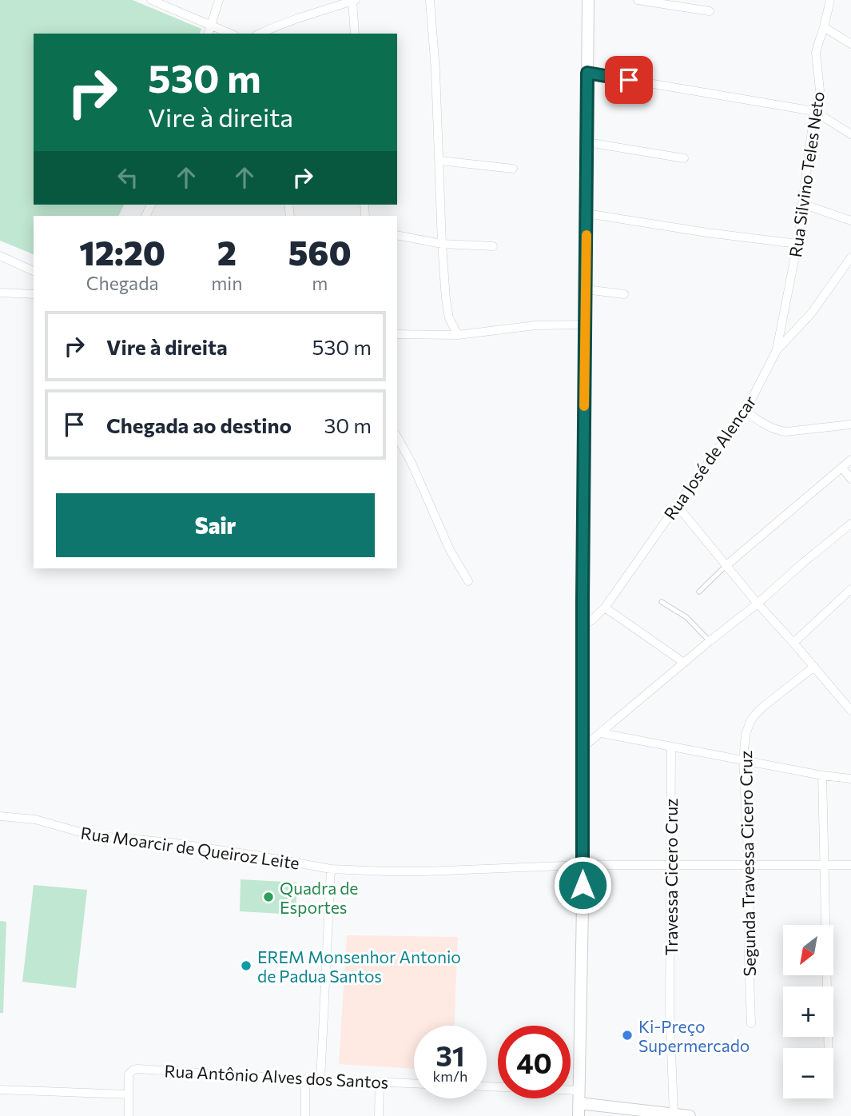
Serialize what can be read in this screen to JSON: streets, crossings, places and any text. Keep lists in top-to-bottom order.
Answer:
{
  "streets": {
    "street": [
      "Rua Silvino Teles Neto",
      "Rua José de Alencar",
      "Rua Moarcir de Queiroz Leite",
      "Segunda Travessa Cicero Cruz",
      "Travessa Cicero Cruz",
      "Rua Antônio Alves dos Santos"
    ]
  },
  "crossings": [
    ["Rua Silvino Teles Neto", "Rua José de Alencar"],
    ["Rua Moarcir de Queiroz Leite", "Segunda Travessa Cicero Cruz"],
    ["Rua Moarcir de Queiroz Leite", "Travessa Cicero Cruz"]
  ],
  "places": ["Quadra de Esportes", "EREM Monsenhor Antonio de Padua Santos", "Ki-Preço Supermercado"],
  "north": "bottom left",
  "page": {
    "turn": ["530 m", "Vire à direita"],
    "eta": [
      "12:20",
      "Chegada",
      "2",
      "min",
      "560",
      "m"
    ],
    "list": [
      {
        "name": "Vire à direita",
        "value": "530 m"
      },
      {
        "name": "Chegada ao destino",
        "value": "30 m"
      }
    ],
    "buttons": "Sair",
    "map_buttons": ["+", "−"],
    "speed": "31 km/h",
    "limit": "40"
  }
}
